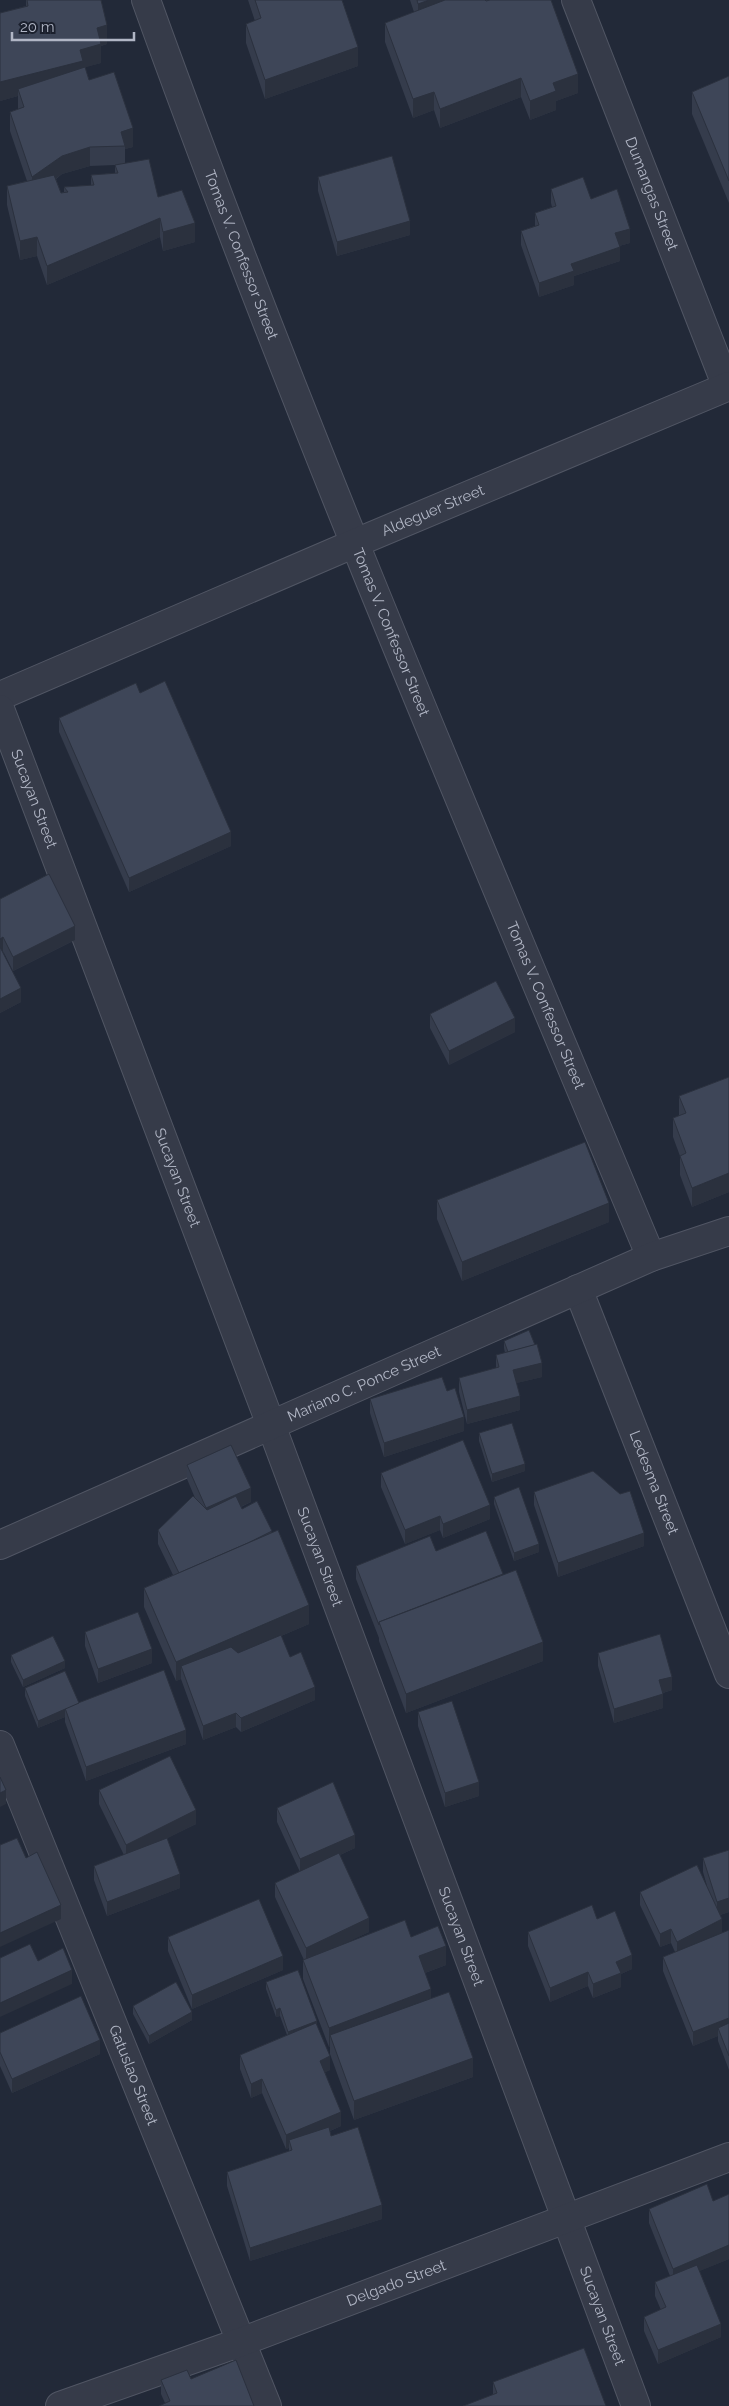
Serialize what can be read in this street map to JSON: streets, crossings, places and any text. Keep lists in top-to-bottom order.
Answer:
{
  "streets": {
    "street": [
      "Dumangas Street",
      "Tomas V. Confessor Street",
      "Aldeguer Street",
      "Sucayan Street",
      "Mariano C. Ponce Street",
      "Ledesma Street",
      "Gatuslao Street",
      "Delgado Street"
    ]
  },
  "crossings": [
    ["Dumangas Street", "Aldeguer Street"],
    ["Tomas V. Confessor Street", "Aldeguer Street"],
    ["Tomas V. Confessor Street", "Mariano C. Ponce Street"],
    ["Sucayan Street", "Mariano C. Ponce Street"],
    ["Sucayan Street", "Delgado Street"],
    ["Mariano C. Ponce Street", "Ledesma Street"],
    ["Gatuslao Street", "Delgado Street"]
  ],
  "scale_bar": "20 m"
}
